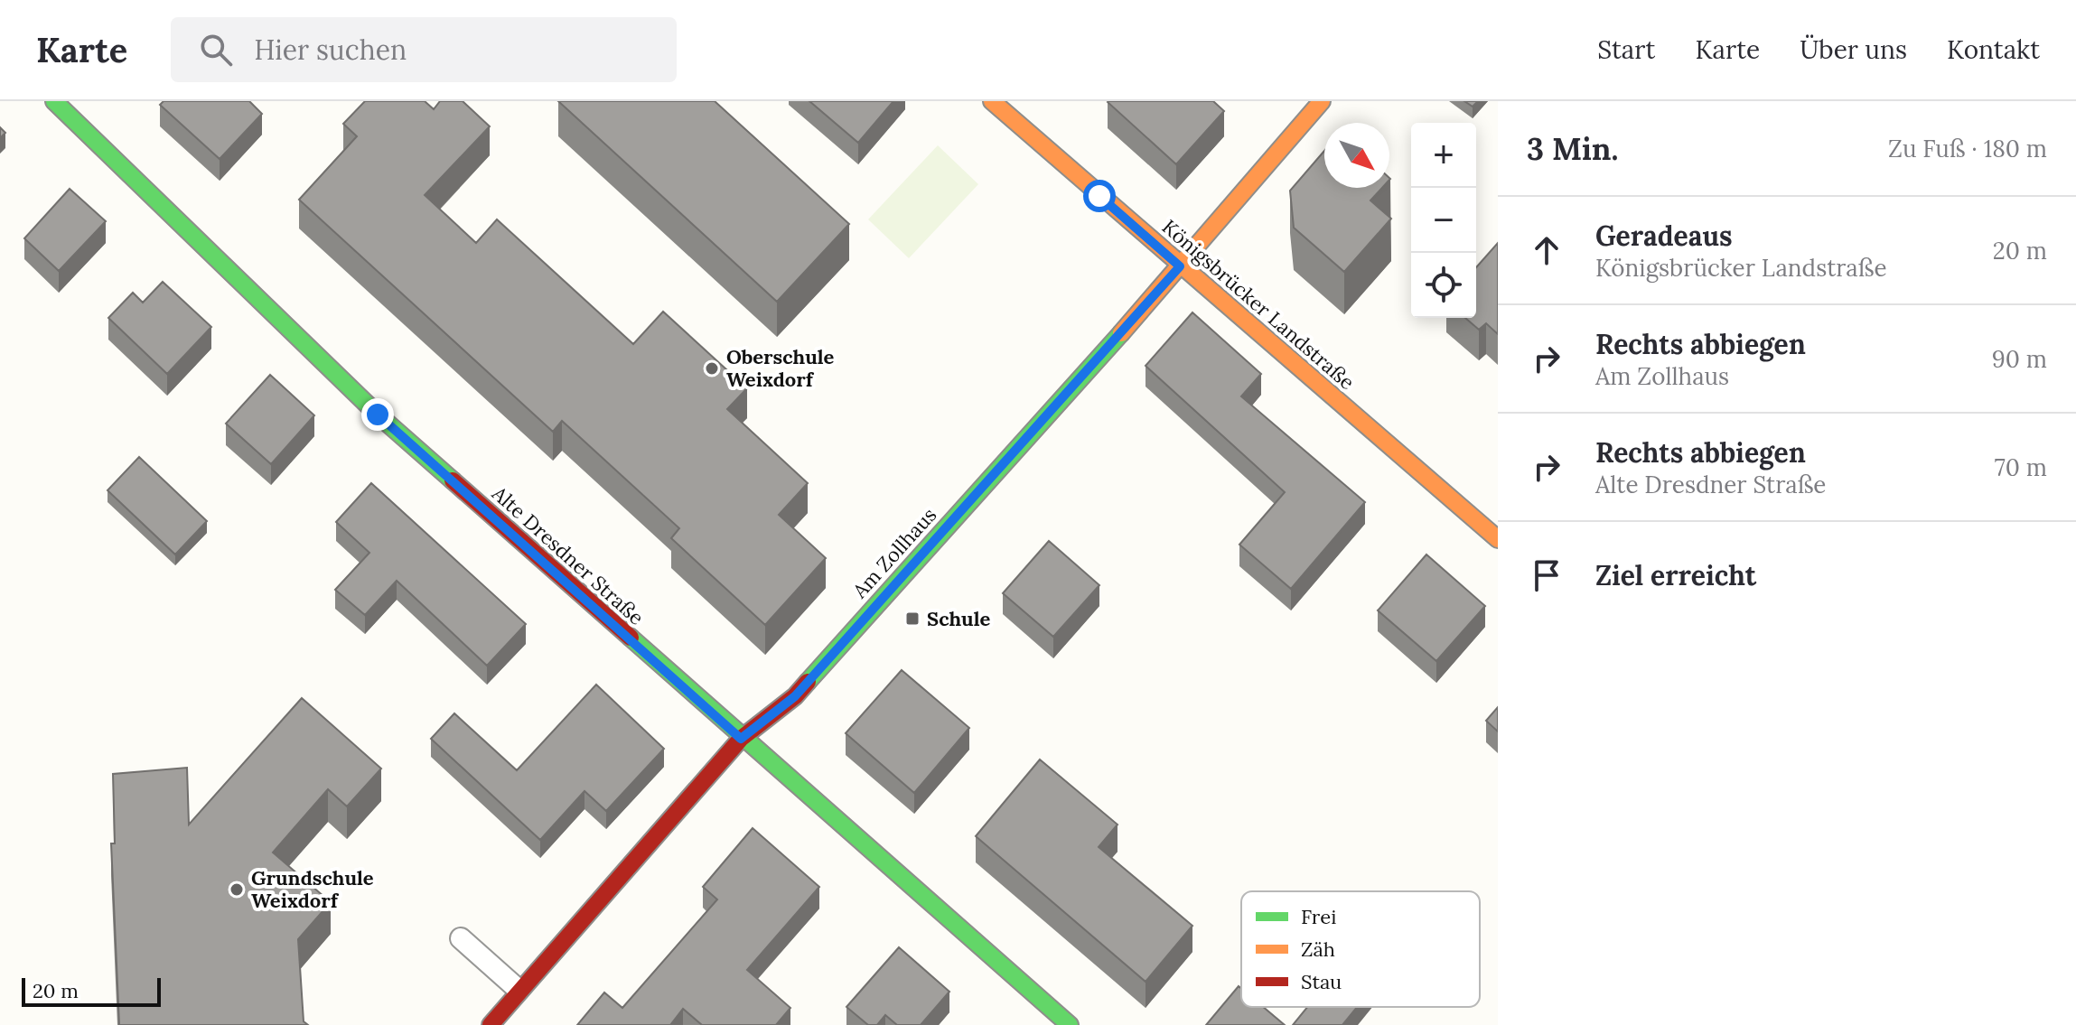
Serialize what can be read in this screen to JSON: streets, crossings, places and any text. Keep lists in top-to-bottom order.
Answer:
{
  "streets": {
    "street": ["Königsbrücker Landstraße", "Am Zollhaus", "Alte Dresdner Straße"]
  },
  "crossings": [
    ["Königsbrücker Landstraße", "Am Zollhaus"],
    ["Am Zollhaus", "Alte Dresdner Straße"]
  ],
  "places": {
    "other": ["Oberschule Weixdorf", "Grundschule Weixdorf"],
    "transit": ["Schule"]
  },
  "legend": ["Frei", "Zäh", "Stau"],
  "scale_bar": "20 m",
  "north": "bottom right",
  "page": {
    "header": "Karte",
    "search": "Hier suchen",
    "nav": [
      "Start",
      "Karte",
      "Über uns",
      "Kontakt"
    ],
    "heading": ["3 Min.", "Zu Fuß · 180 m"],
    "map_buttons": ["+", "−"],
    "list": [
      ["Geradeaus", "Königsbrücker Landstraße", "20 m"],
      ["Rechts abbiegen", "Am Zollhaus", "90 m"],
      ["Rechts abbiegen", "Alte Dresdner Straße", "70 m"],
      "Ziel erreicht"
    ],
    "scale": "20 m"
  }
}
